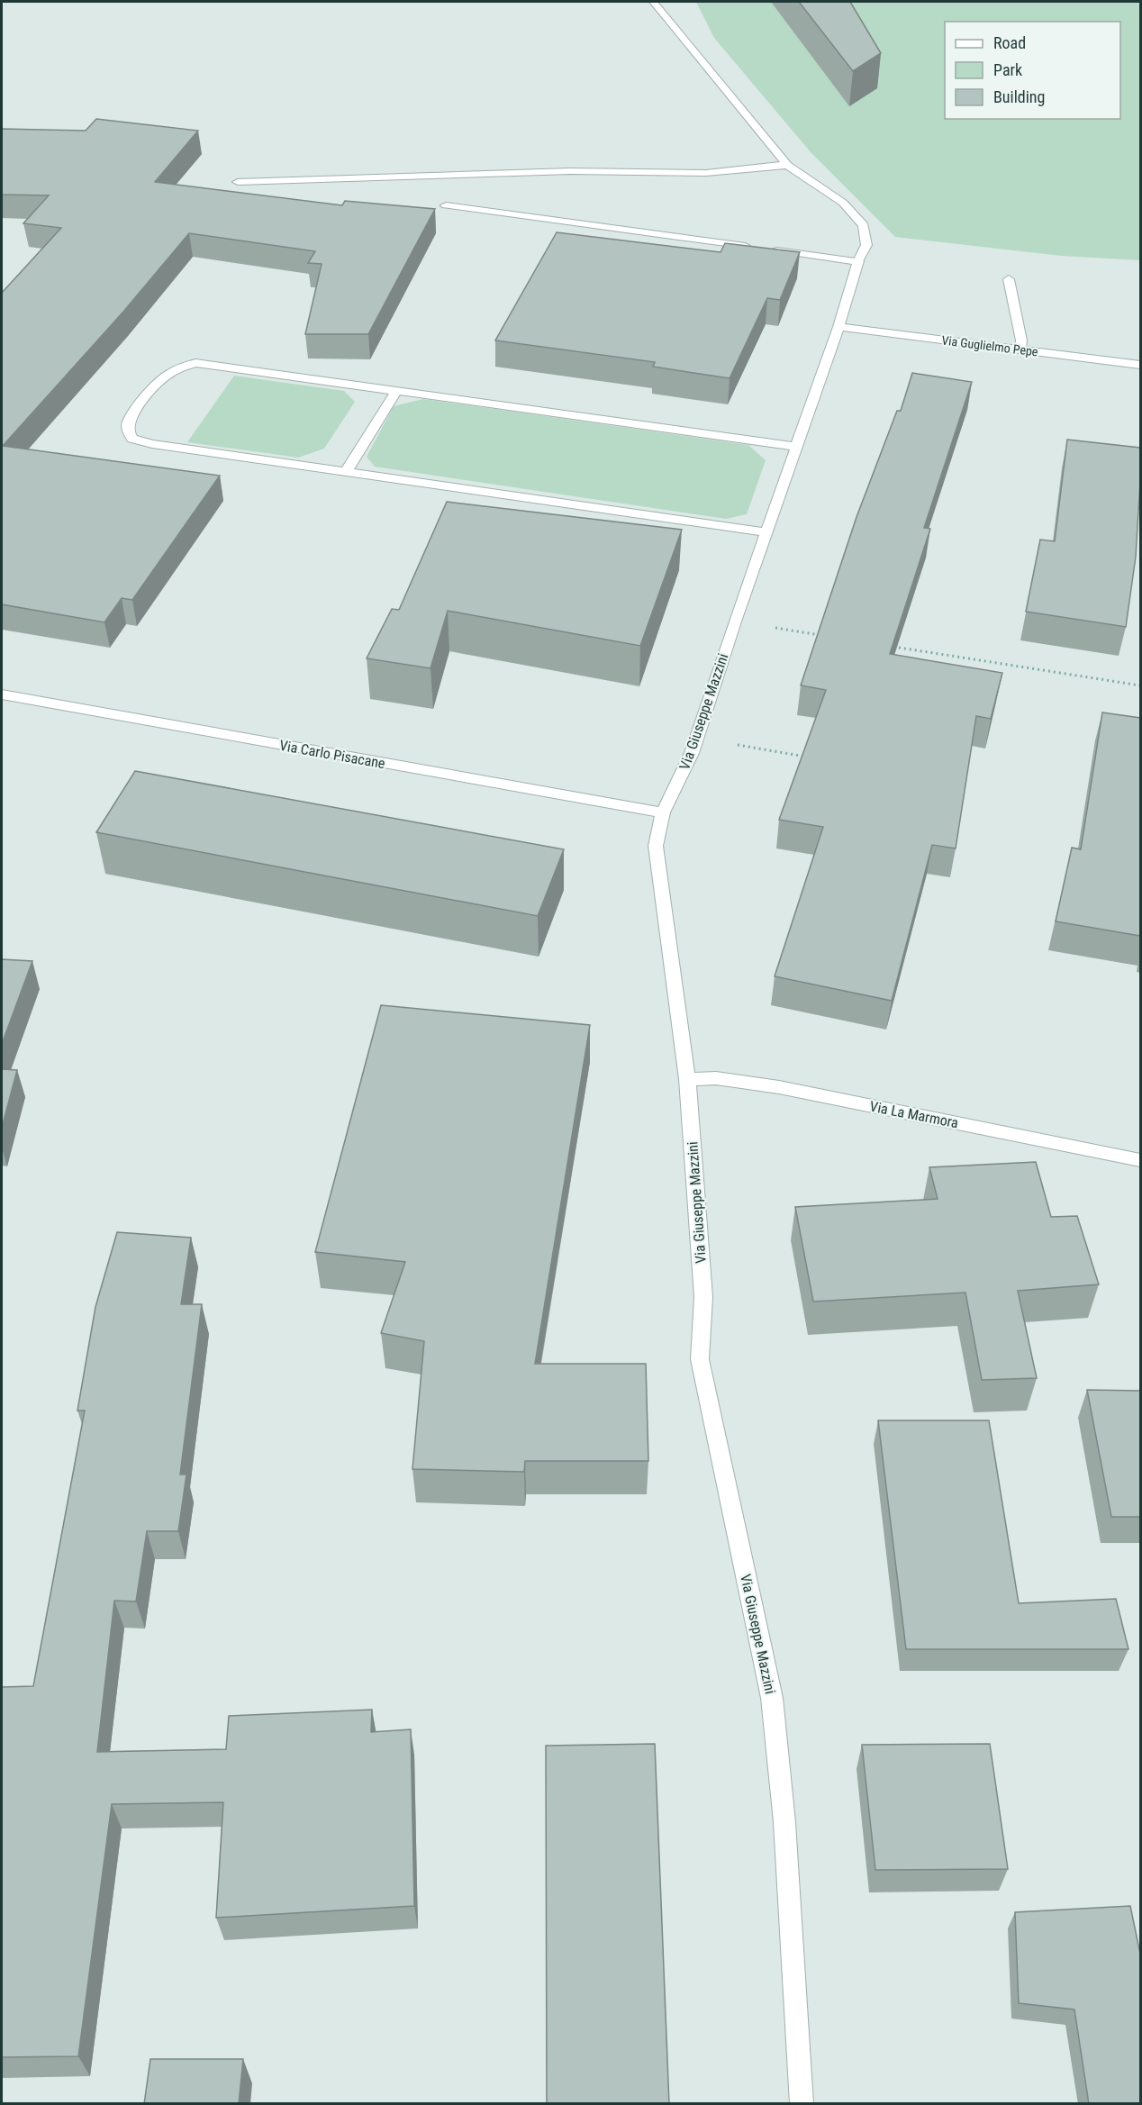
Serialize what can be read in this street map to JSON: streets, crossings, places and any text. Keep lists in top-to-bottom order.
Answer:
{
  "streets": {
    "street": [
      "Via Guglielmo Pepe",
      "Via Giuseppe Mazzini",
      "Via Carlo Pisacane",
      "Via La Marmora"
    ]
  },
  "crossings": [
    ["Via Guglielmo Pepe", "Via Giuseppe Mazzini"],
    ["Via Giuseppe Mazzini", "Via Carlo Pisacane"],
    ["Via Giuseppe Mazzini", "Via La Marmora"]
  ],
  "legend": ["Road", "Park", "Building"]
}
